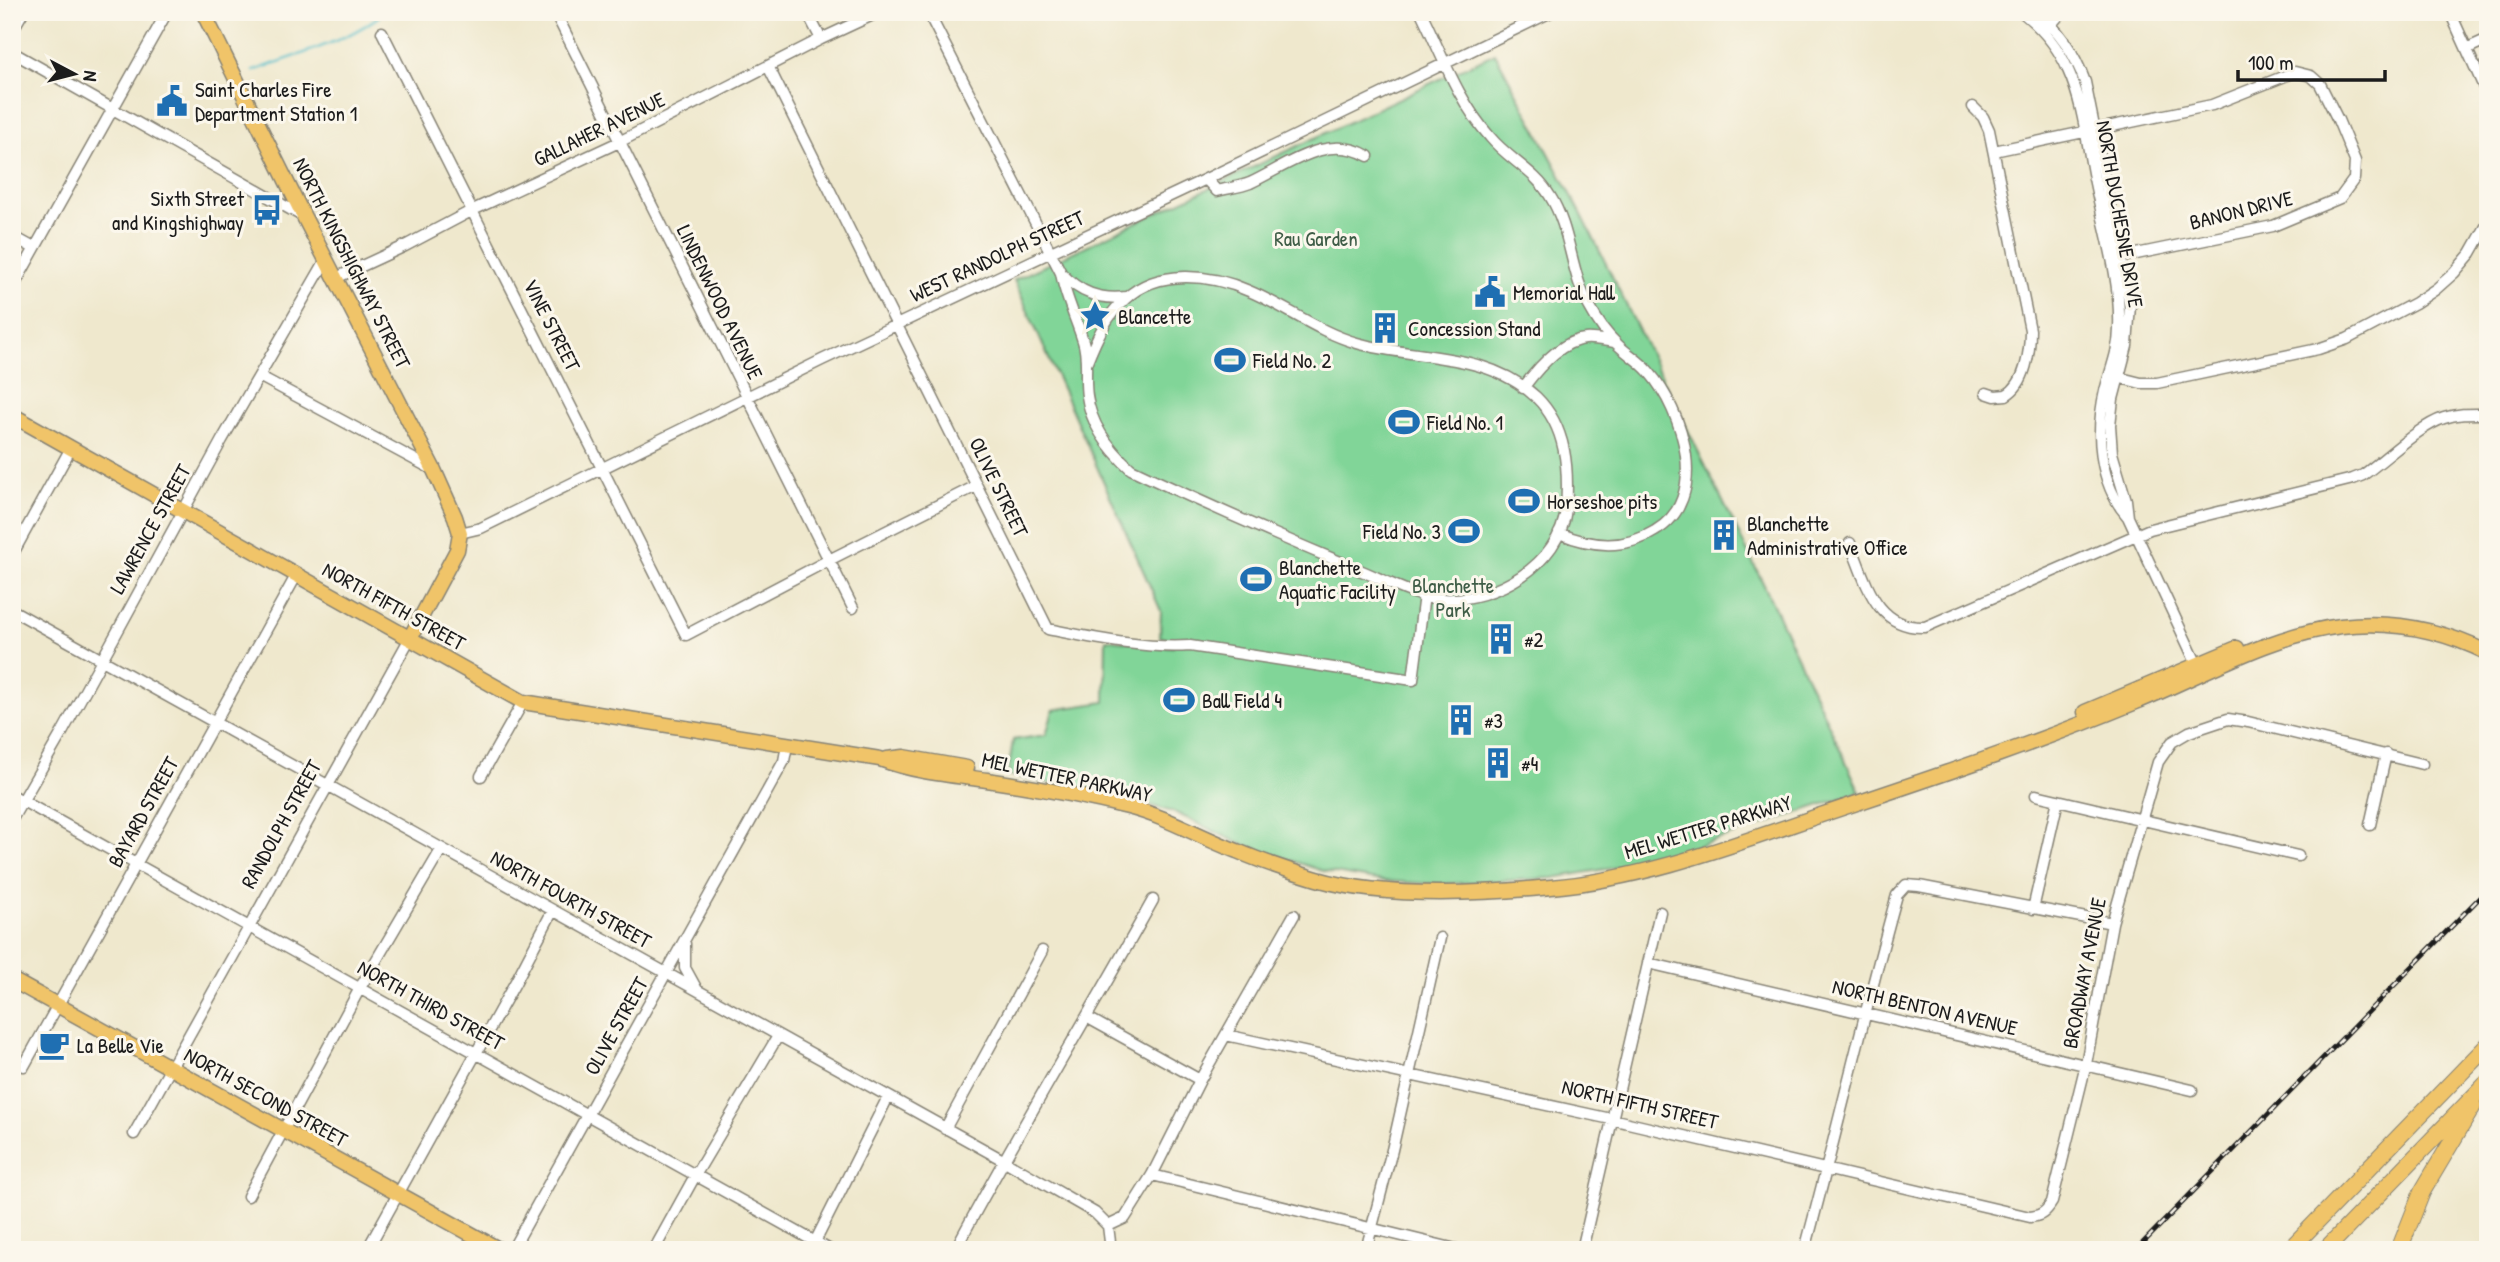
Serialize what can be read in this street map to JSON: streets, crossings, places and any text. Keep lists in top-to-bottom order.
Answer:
{
  "streets": {
    "main road": [
      "NORTH KINGSHIGHWAY STREET",
      "NORTH FIFTH STREET",
      "MEL WETTER PARKWAY",
      "RANDOLPH STREET",
      "NORTH SECOND STREET"
    ],
    "street": [
      "GALLAHER AVENUE",
      "BANON DRIVE",
      "NORTH DUCHESNE DRIVE",
      "WEST RANDOLPH STREET",
      "LINDENWOOD AVENUE",
      "VINE STREET",
      "OLIVE STREET",
      "LAWRENCE STREET",
      "BAYARD STREET",
      "NORTH FOURTH STREET",
      "BROADWAY AVENUE",
      "NORTH THIRD STREET",
      "NORTH BENTON AVENUE"
    ]
  },
  "crossings": [
    ["GALLAHER AVENUE", "NORTH KINGSHIGHWAY STREET"],
    ["GALLAHER AVENUE", "LINDENWOOD AVENUE"],
    ["GALLAHER AVENUE", "VINE STREET"],
    ["GALLAHER AVENUE", "OLIVE STREET"],
    ["BANON DRIVE", "NORTH DUCHESNE DRIVE"],
    ["NORTH DUCHESNE DRIVE", "MEL WETTER PARKWAY"],
    ["WEST RANDOLPH STREET", "NORTH KINGSHIGHWAY STREET"],
    ["WEST RANDOLPH STREET", "LINDENWOOD AVENUE"],
    ["WEST RANDOLPH STREET", "VINE STREET"],
    ["WEST RANDOLPH STREET", "OLIVE STREET"],
    ["WEST RANDOLPH STREET", "RANDOLPH STREET"],
    ["NORTH KINGSHIGHWAY STREET", "LAWRENCE STREET"],
    ["NORTH KINGSHIGHWAY STREET", "RANDOLPH STREET"],
    ["LINDENWOOD AVENUE", "VINE STREET"],
    ["OLIVE STREET", "NORTH FIFTH STREET"],
    ["OLIVE STREET", "MEL WETTER PARKWAY"],
    ["OLIVE STREET", "NORTH FOURTH STREET"],
    ["OLIVE STREET", "NORTH THIRD STREET"],
    ["LAWRENCE STREET", "NORTH FIFTH STREET"],
    ["LAWRENCE STREET", "NORTH FOURTH STREET"],
    ["LAWRENCE STREET", "NORTH THIRD STREET"],
    ["NORTH FIFTH STREET", "MEL WETTER PARKWAY"],
    ["NORTH FIFTH STREET", "BAYARD STREET"],
    ["NORTH FIFTH STREET", "RANDOLPH STREET"],
    ["NORTH FIFTH STREET", "BROADWAY AVENUE"],
    ["BAYARD STREET", "NORTH FOURTH STREET"],
    ["BAYARD STREET", "NORTH THIRD STREET"],
    ["BAYARD STREET", "NORTH SECOND STREET"],
    ["RANDOLPH STREET", "NORTH FOURTH STREET"],
    ["RANDOLPH STREET", "NORTH THIRD STREET"],
    ["RANDOLPH STREET", "NORTH SECOND STREET"],
    ["BROADWAY AVENUE", "NORTH BENTON AVENUE"]
  ],
  "parks": ["Rau Garden", "Blanchette Park"],
  "places": {
    "public building": ["Saint Charles Fire Department Station 1", "Memorial Hall"],
    "bus stop": ["Sixth Street and Kingshighway"],
    "place": ["Blancette"],
    "building": [
      "Concession Stand",
      "Blanchette Administrative Office",
      "#2",
      "#3",
      "#4"
    ],
    "sports": [
      "Field No. 2",
      "Field No. 1",
      "Horseshoe pits",
      "Field No. 3",
      "Blanchette Aquatic Facility",
      "Ball Field 4"
    ],
    "cafe": ["La Belle Vie"]
  },
  "scale_bar": "100 m",
  "north": "right"
}
